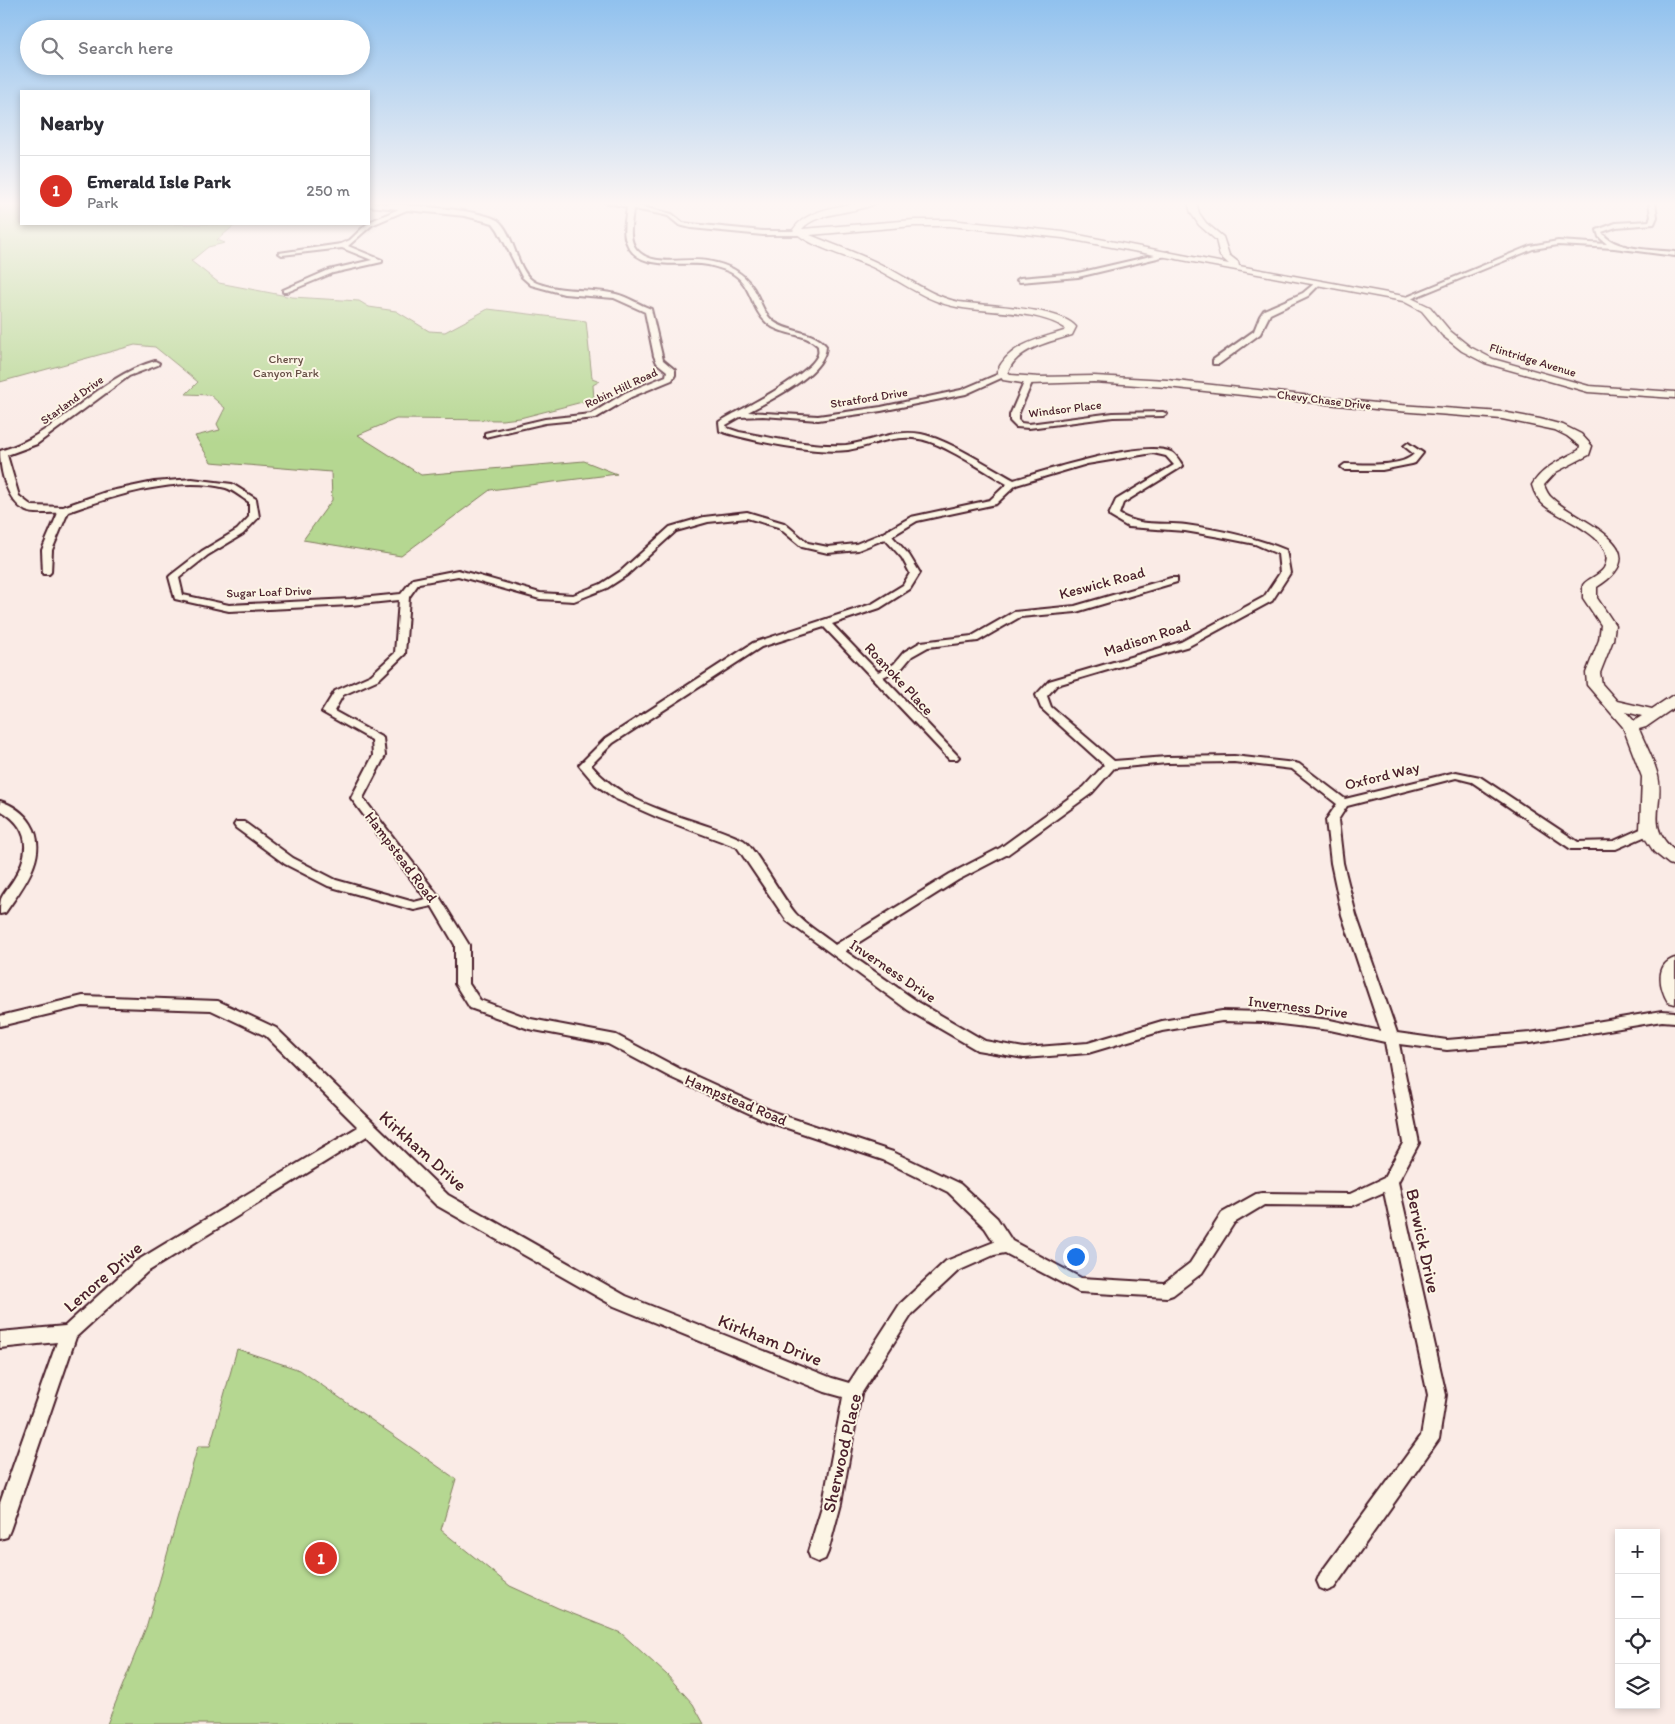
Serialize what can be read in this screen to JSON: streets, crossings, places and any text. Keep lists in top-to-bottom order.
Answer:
{
  "streets": {
    "main road": ["Flintridge Avenue", "Chevy Chase Drive"],
    "street": [
      "Robin Hill Road",
      "Stratford Drive",
      "Starland Drive",
      "Windsor Place",
      "Keswick Road",
      "Sugar Loaf Drive",
      "Madison Road",
      "Roanoke Place",
      "Oxford Way",
      "Hampstead Road",
      "Inverness Drive",
      "Kirkham Drive",
      "Berwick Drive",
      "Lenore Drive",
      "Sherwood Place"
    ]
  },
  "crossings": [
    ["Stratford Drive", "Chevy Chase Drive"],
    ["Starland Drive", "Sugar Loaf Drive"],
    ["Chevy Chase Drive", "Windsor Place"],
    ["Chevy Chase Drive", "Oxford Way"],
    ["Keswick Road", "Roanoke Place"],
    ["Sugar Loaf Drive", "Hampstead Road"],
    ["Madison Road", "Oxford Way"],
    ["Roanoke Place", "Inverness Drive"],
    ["Oxford Way", "Berwick Drive"],
    ["Hampstead Road", "Berwick Drive"],
    ["Hampstead Road", "Sherwood Place"],
    ["Inverness Drive", "Berwick Drive"],
    ["Kirkham Drive", "Lenore Drive"],
    ["Kirkham Drive", "Sherwood Place"]
  ],
  "parks": ["Cherry Canyon Park"],
  "page": {
    "search": "Search here",
    "heading": "Nearby",
    "list": [
      {
        "mark": "1",
        "name": "Emerald Isle Park",
        "note": "Park",
        "value": "250 m"
      }
    ],
    "map_buttons": ["+", "−"],
    "pins": "1"
  }
}
